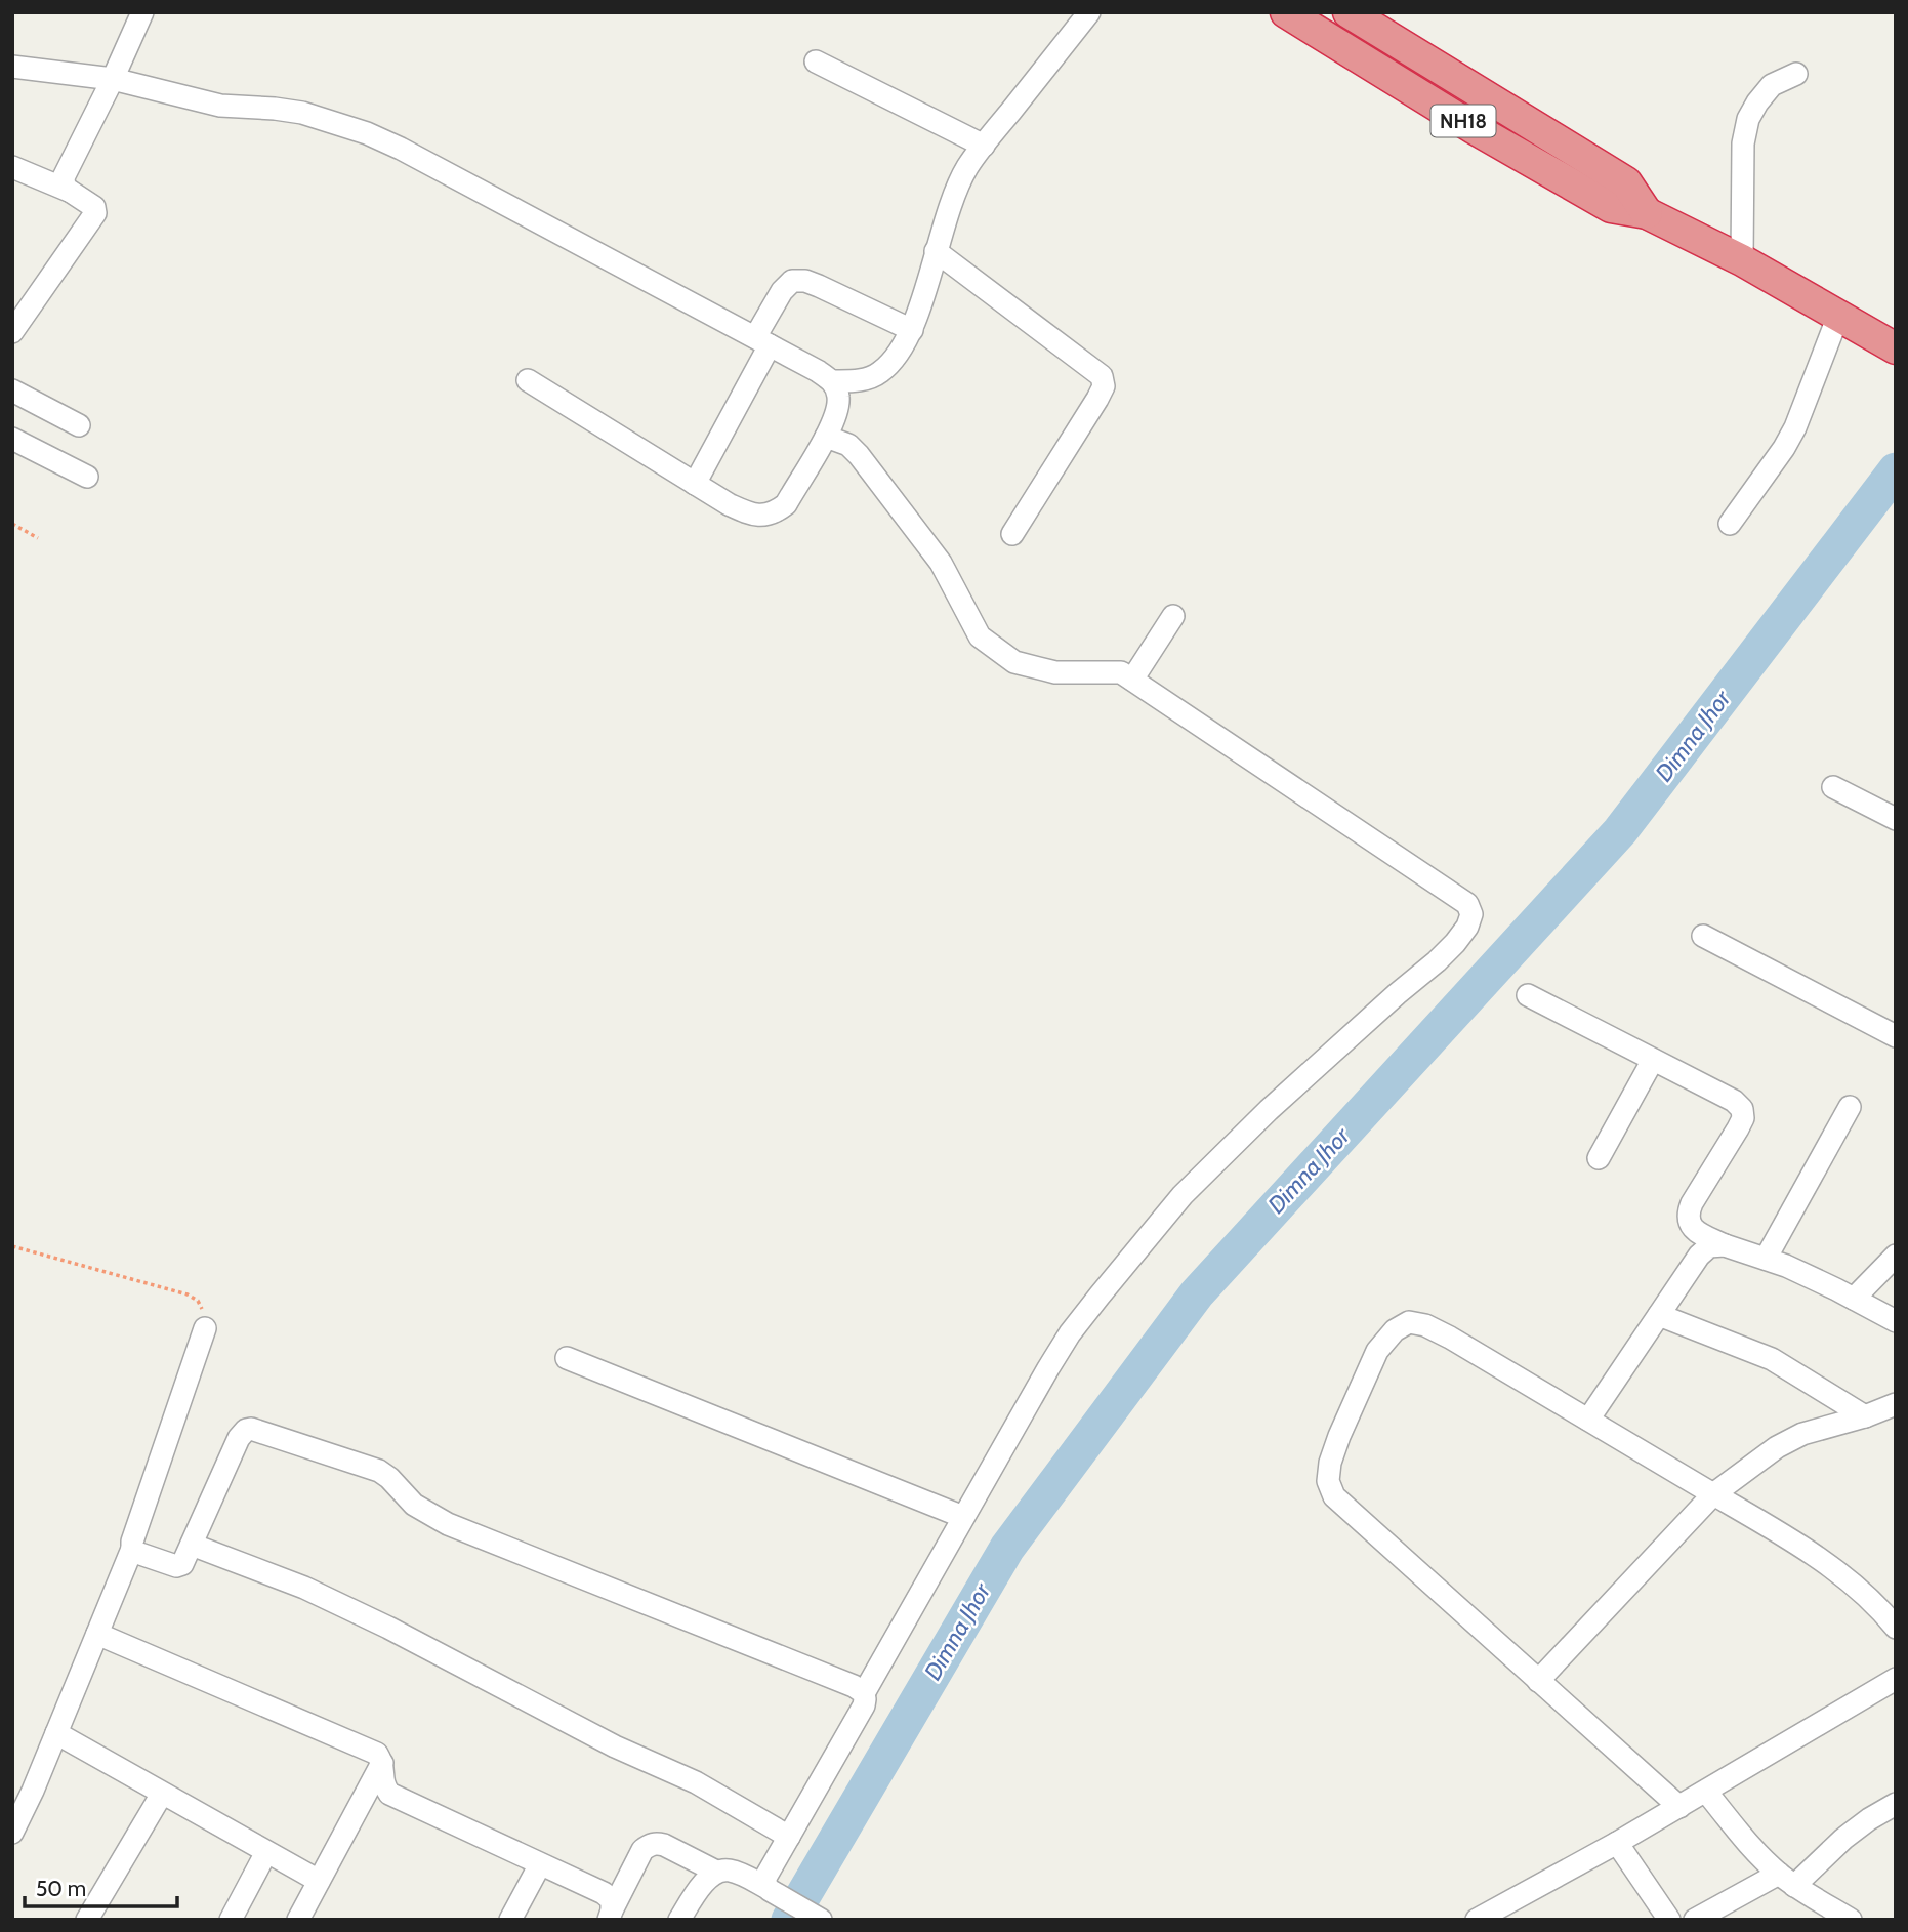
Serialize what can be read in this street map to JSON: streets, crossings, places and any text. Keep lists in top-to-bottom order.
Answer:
{
  "streets": {
    "highway": ["NH18"]
  },
  "water": ["Dimna Jhor"],
  "scale_bar": "50 m"
}
